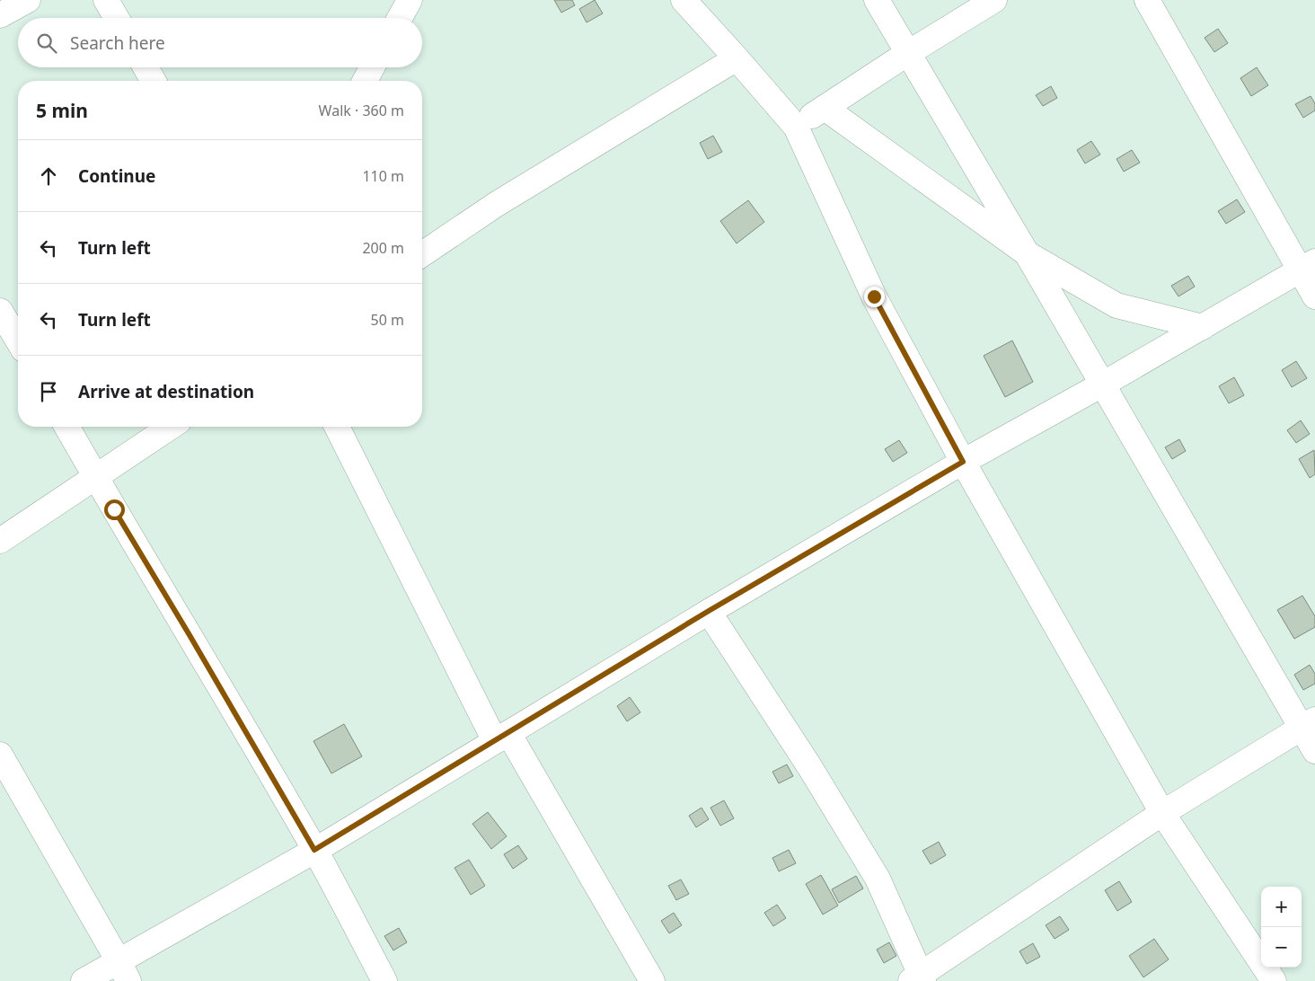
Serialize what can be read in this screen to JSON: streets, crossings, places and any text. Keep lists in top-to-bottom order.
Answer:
{
  "page": {
    "search": "Search here",
    "heading": ["5 min", "Walk · 360 m"],
    "list": [
      ["Continue", "110 m"],
      ["Turn left", "200 m"],
      ["Turn left", "50 m"],
      "Arrive at destination"
    ],
    "map_buttons": ["+", "−"]
  }
}
